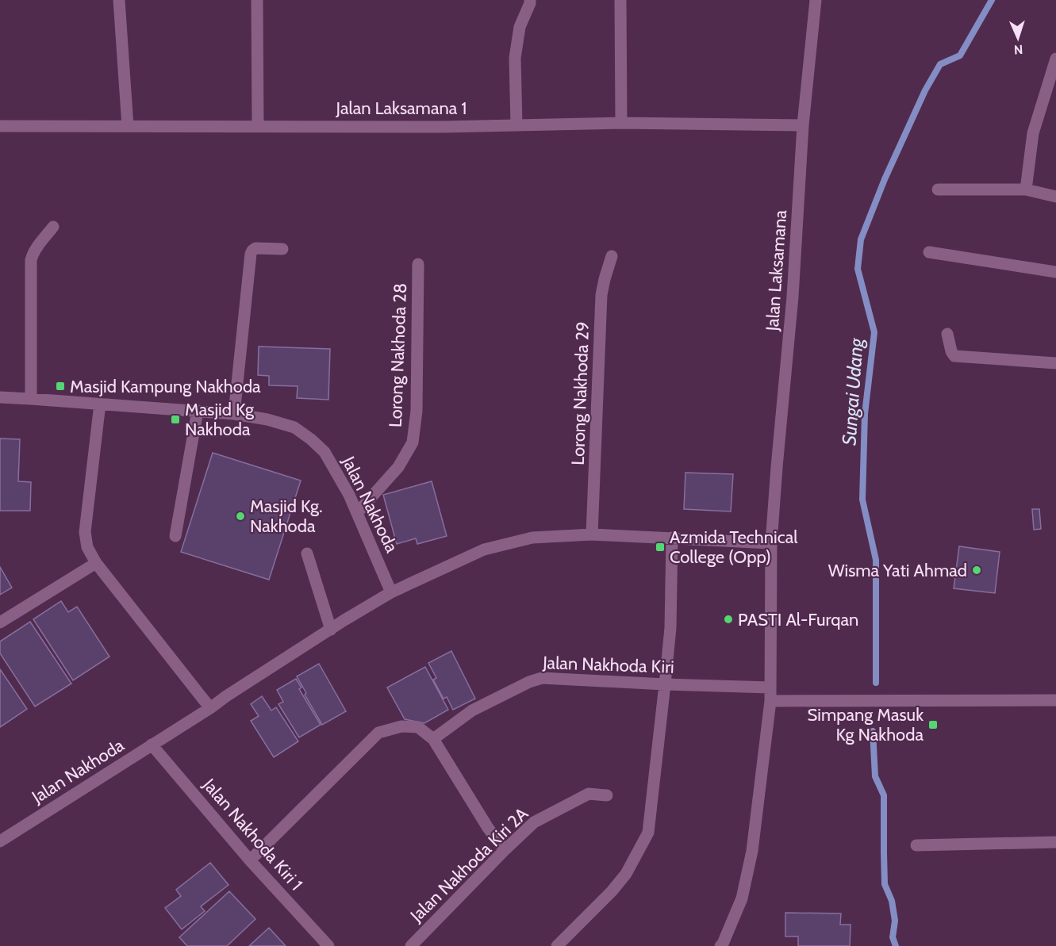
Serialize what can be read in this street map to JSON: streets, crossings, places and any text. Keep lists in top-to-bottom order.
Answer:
{
  "streets": {
    "street": [
      "Jalan Laksamana 1",
      "Jalan Laksamana",
      "Lorong Nakhoda 28",
      "Lorong Nakhoda 29",
      "Jalan Nakhoda",
      "Jalan Nakhoda Kiri",
      "Jalan Nakhoda Kiri 1",
      "Jalan Nakhoda Kiri 2A"
    ]
  },
  "crossings": [
    ["Jalan Laksamana 1", "Jalan Laksamana"],
    ["Jalan Laksamana", "Jalan Nakhoda"],
    ["Lorong Nakhoda 28", "Jalan Nakhoda"],
    ["Lorong Nakhoda 29", "Jalan Nakhoda"],
    ["Jalan Nakhoda", "Jalan Nakhoda Kiri 1"]
  ],
  "water": ["Sungai Udang"],
  "places": {
    "transit": [
      "Masjid Kampung Nakhoda",
      "Masjid Kg Nakhoda",
      "Azmida Technical College (Opp)",
      "Simpang Masuk Kg Nakhoda"
    ],
    "other": ["Masjid Kg. Nakhoda", "Wisma Yati Ahmad", "PASTI Al-Furqan"]
  },
  "north": "bottom"
}
